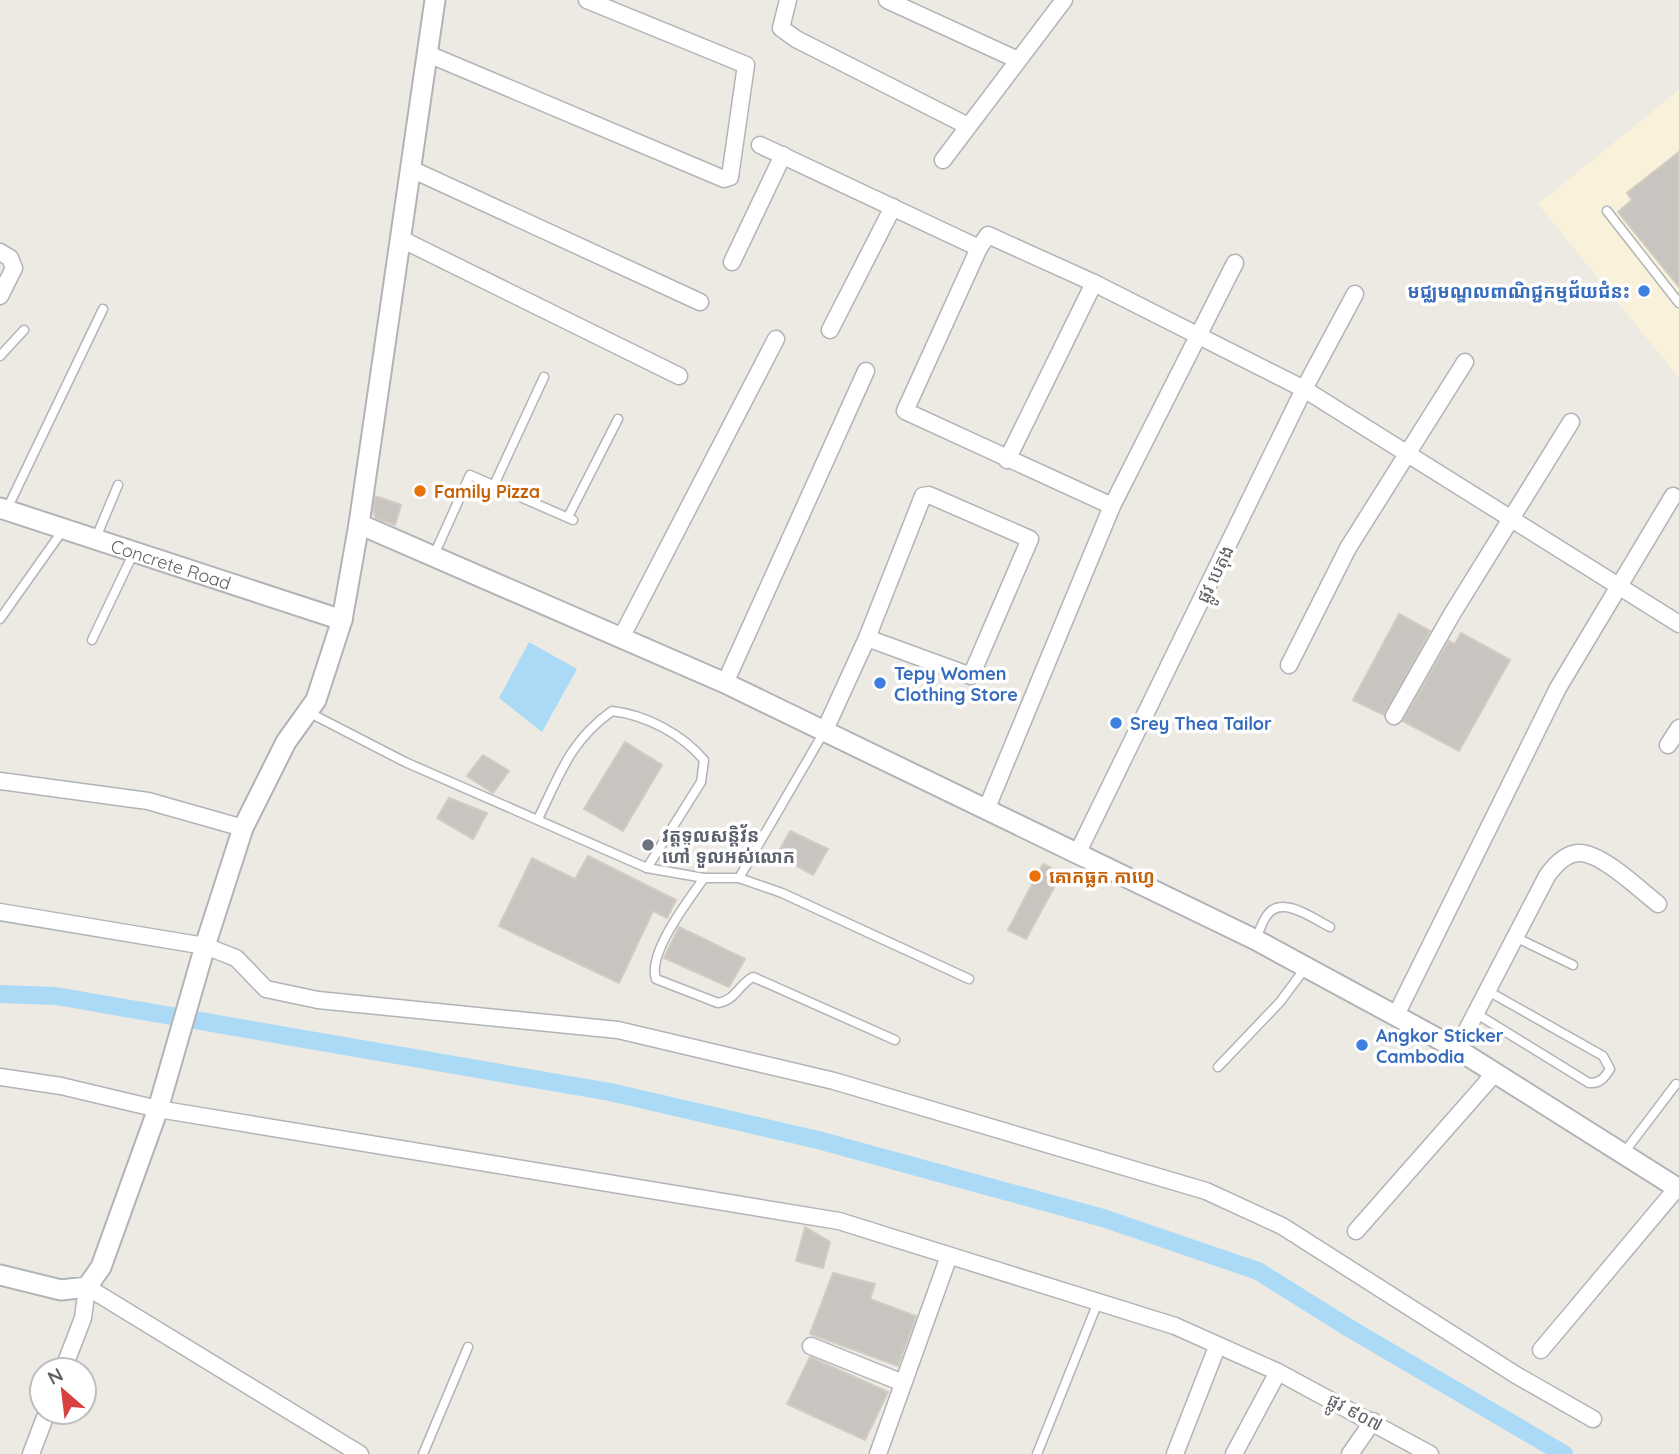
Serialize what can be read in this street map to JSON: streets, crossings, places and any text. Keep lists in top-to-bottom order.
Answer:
{
  "streets": {
    "street": ["Concrete Road", "ផ្លូវ បេតុង", "ផ្លូវ ៩០៧"]
  },
  "places": [
    "មជ្ឈមណ្ឌលពាណិជ្ជកម្មជ័យជំនះ",
    "Family Pizza",
    "Tepy Women Clothing Store",
    "Srey Thea Tailor",
    "វត្តទូលសន្តិវ័ន ហៅ ទួលអស់លោក",
    "គោកធ្លក កាហ្វេ",
    "Angkor Sticker Cambodia"
  ],
  "north": "top left"
}
